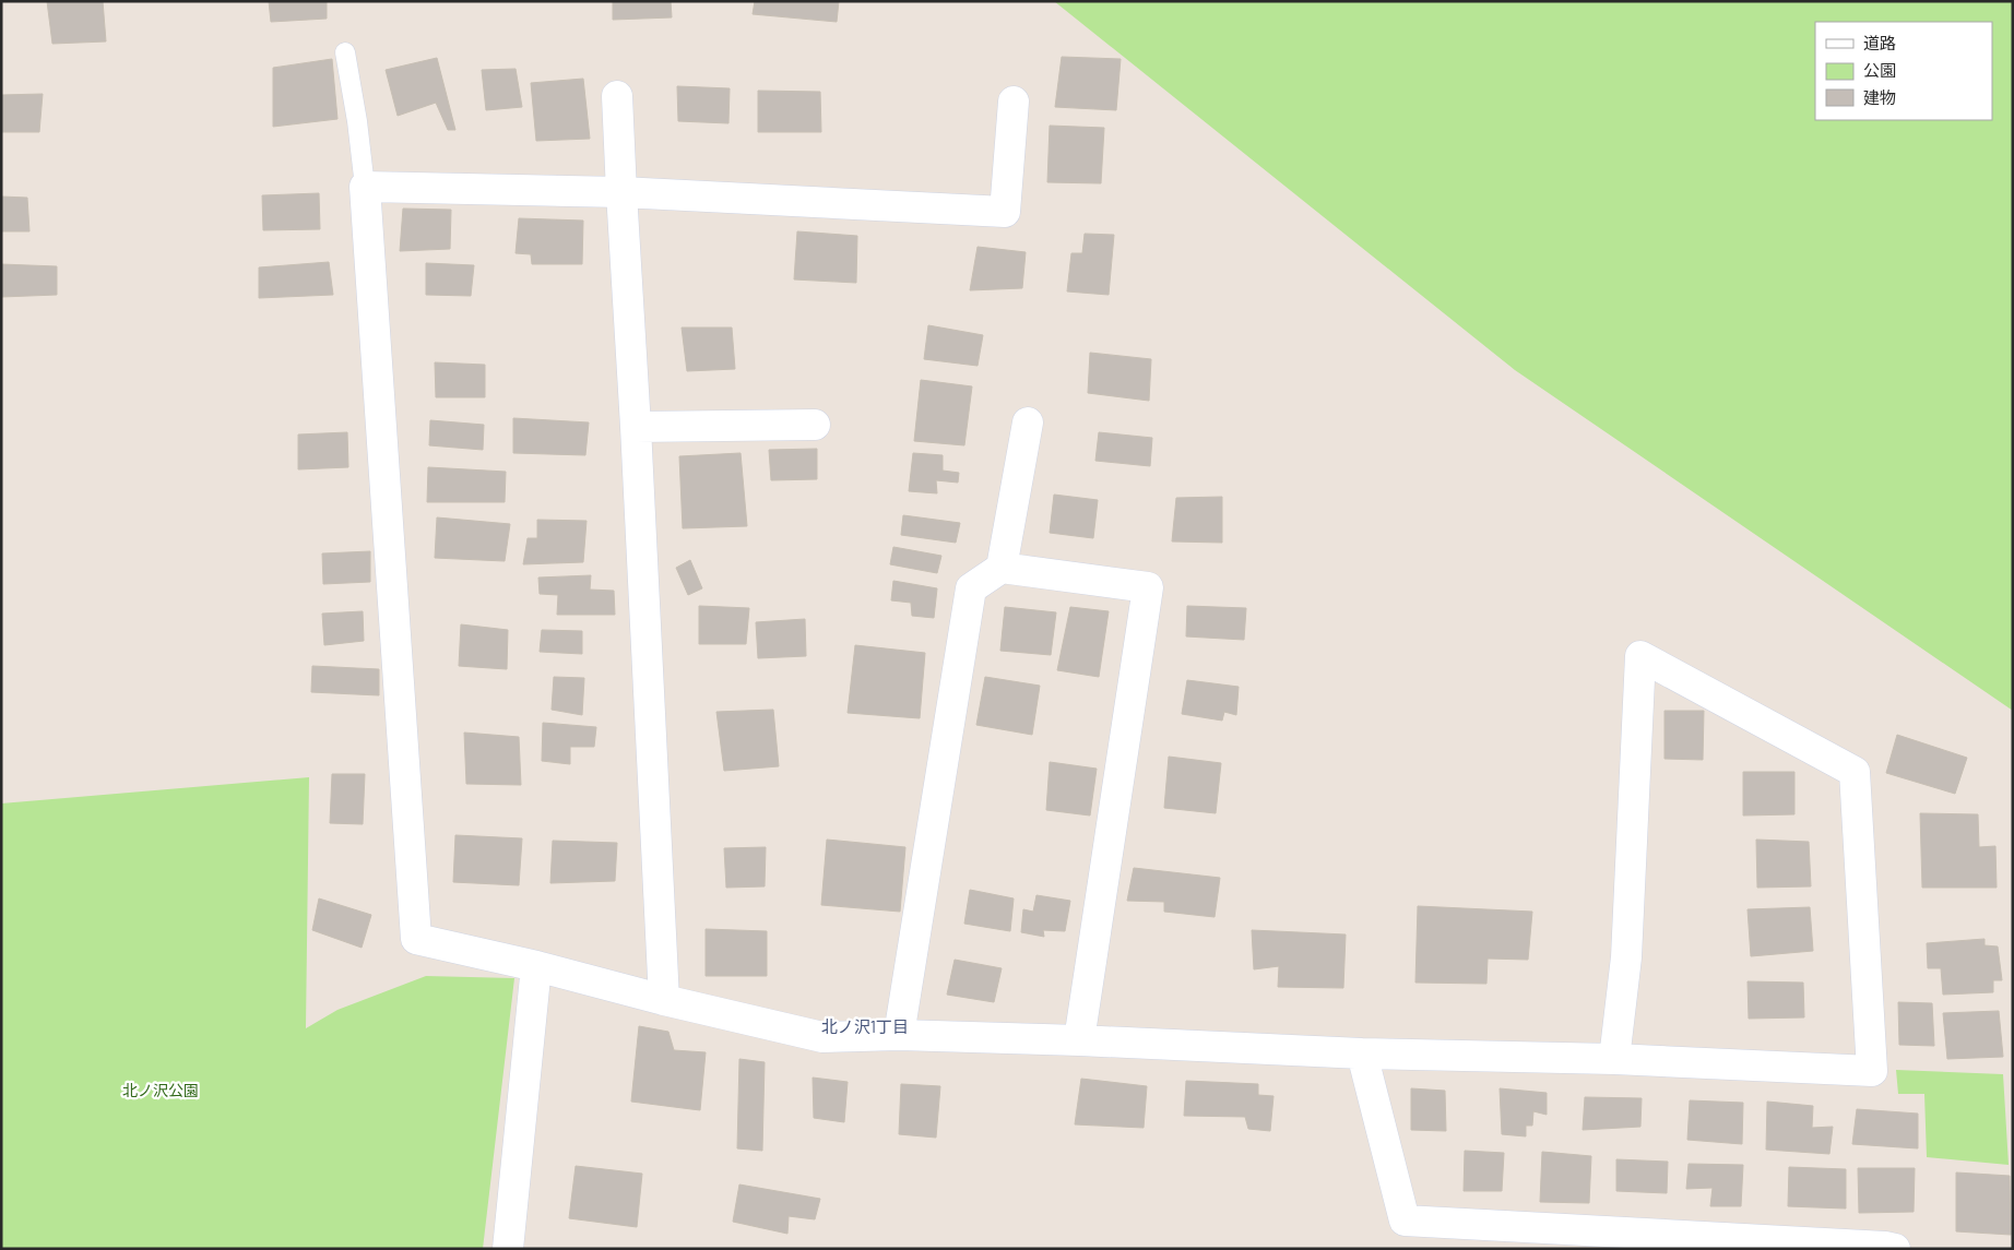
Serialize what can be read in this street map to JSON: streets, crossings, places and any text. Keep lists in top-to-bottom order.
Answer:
{
  "districts": ["北ノ沢1丁目"],
  "parks": ["北ノ沢公園"],
  "legend": ["道路", "公園", "建物"]
}
